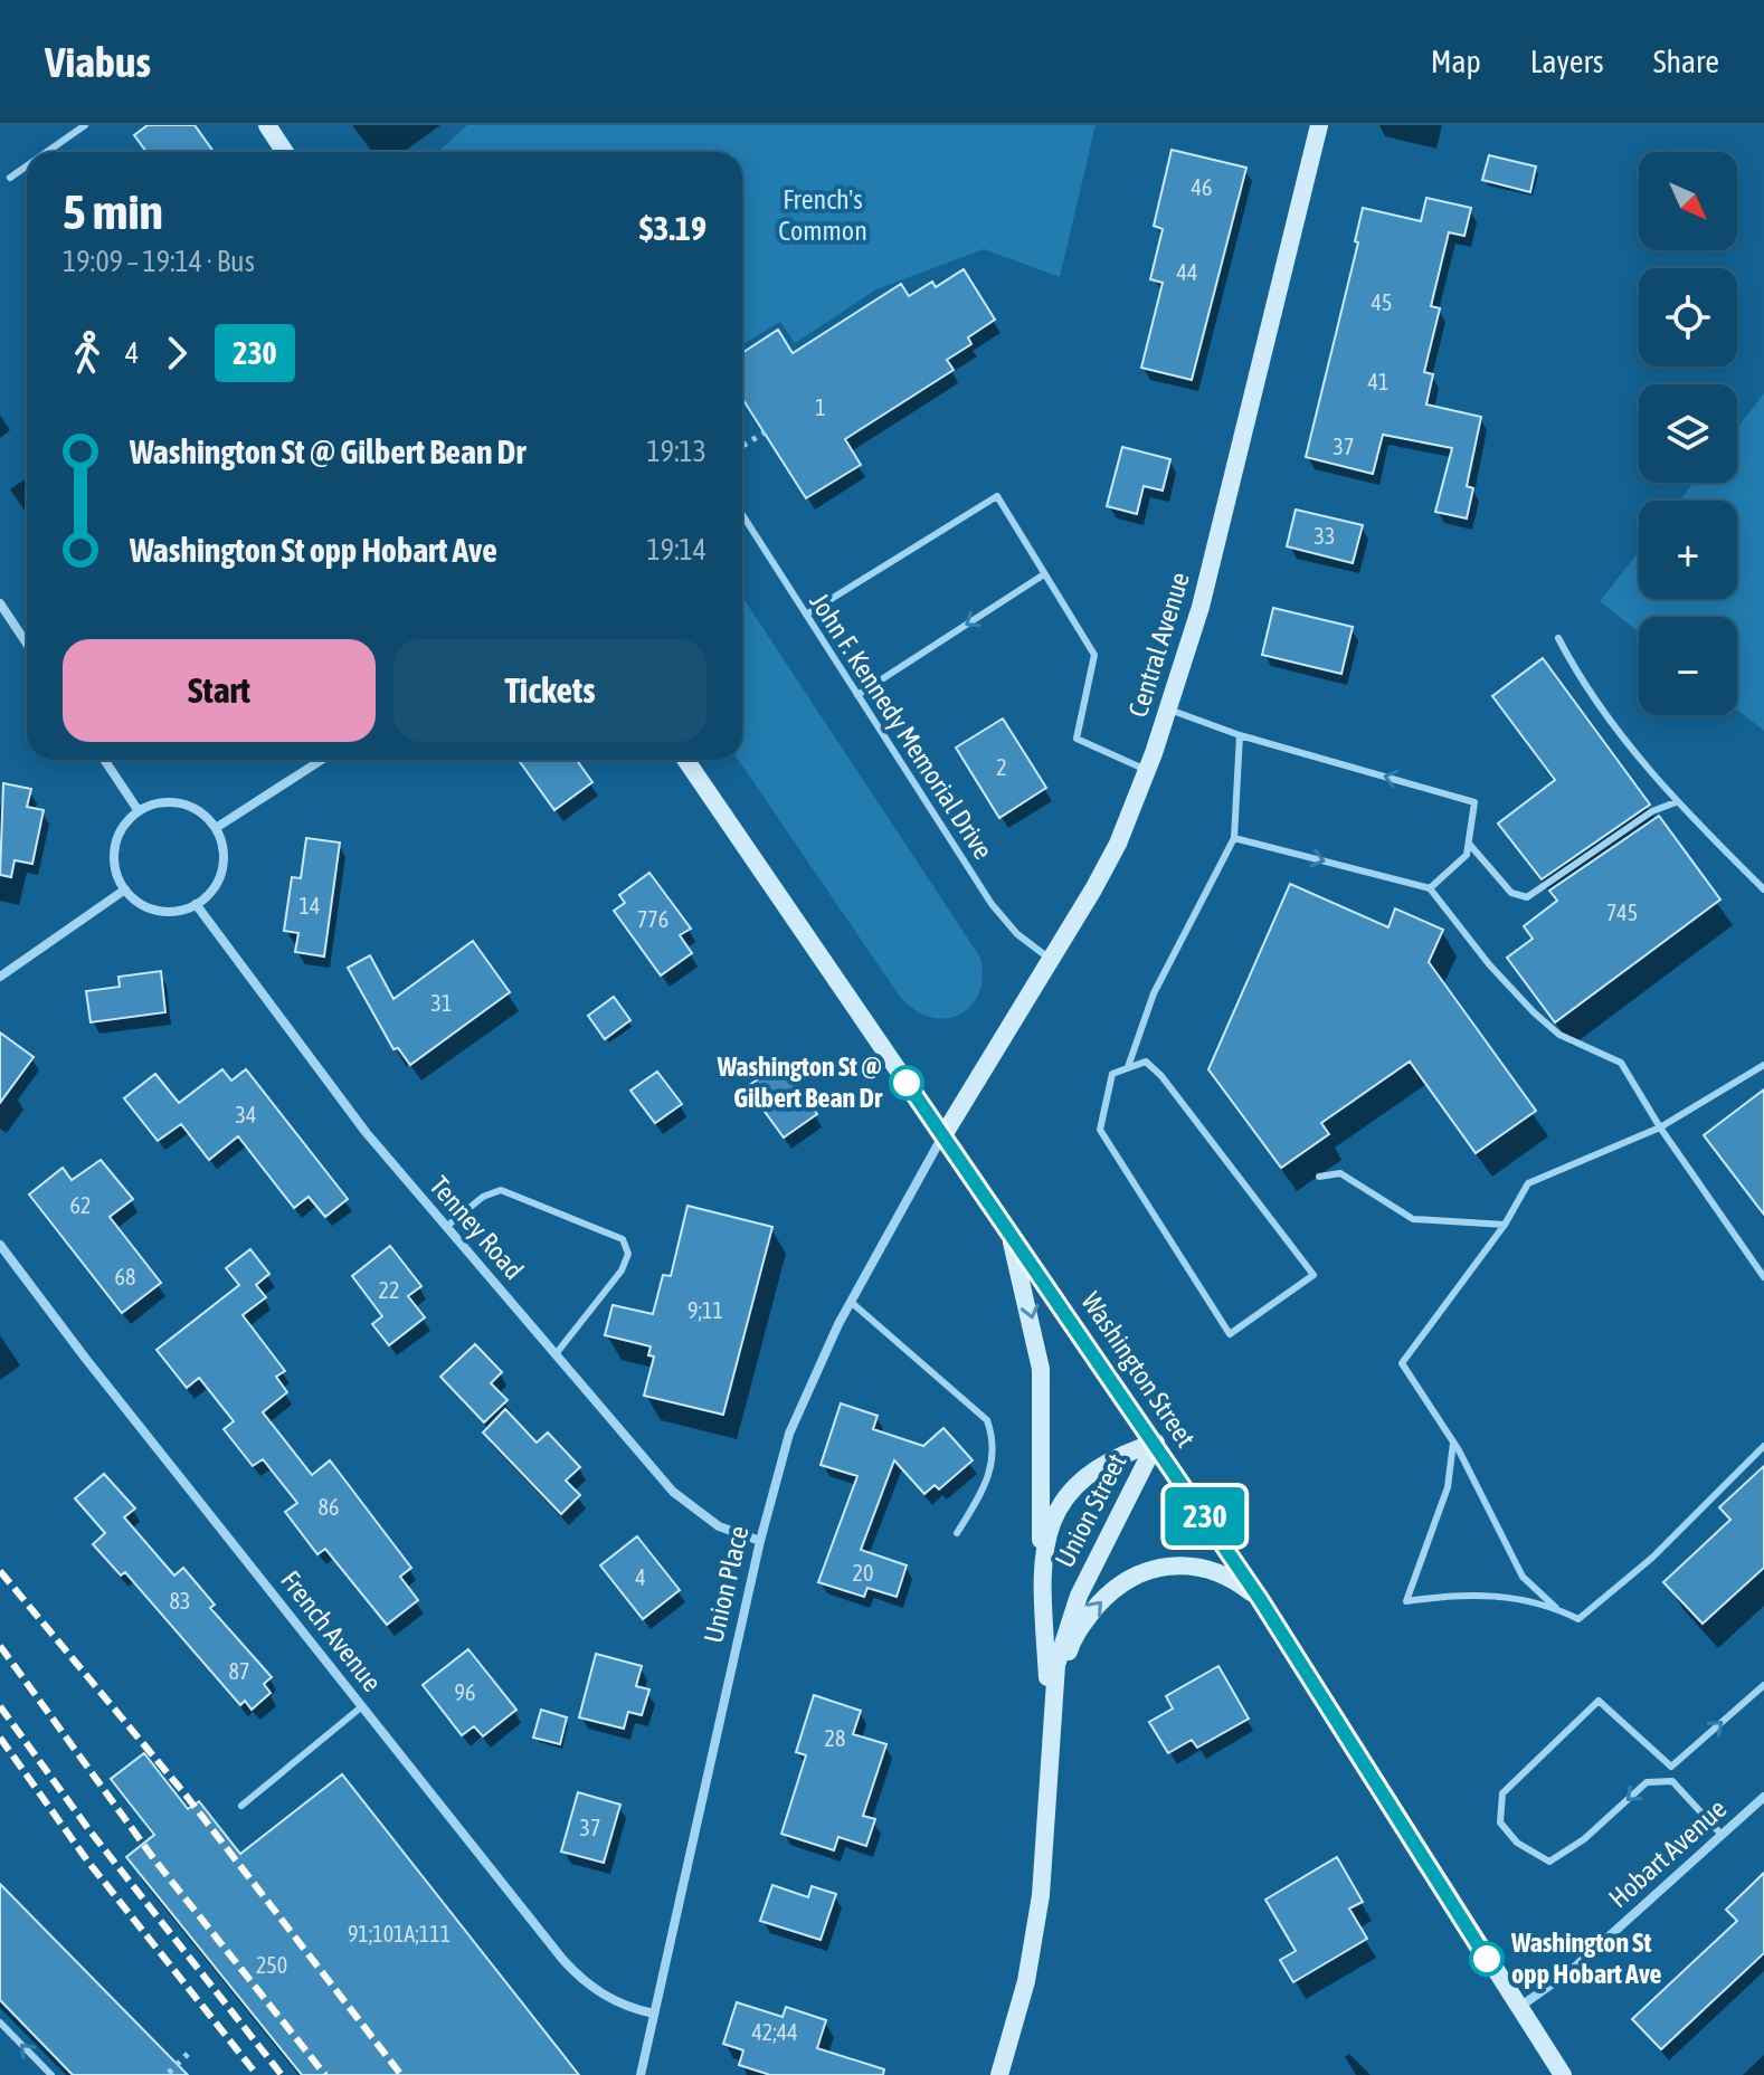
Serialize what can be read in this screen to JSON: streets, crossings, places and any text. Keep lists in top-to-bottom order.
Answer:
{
  "streets": {
    "main road": ["Central Avenue", "Washington Street", "Union Street"],
    "street": [
      "Tenney Road",
      "Union Place",
      "French Avenue",
      "Hobart Avenue"
    ],
    "lane": ["John F. Kennedy Memorial Drive"]
  },
  "crossings": [
    ["Central Avenue", "John F. Kennedy Memorial Drive"],
    ["Central Avenue", "Washington Street"],
    ["Central Avenue", "Union Place"],
    ["Tenney Road", "Union Place"],
    ["Washington Street", "Union Street"],
    ["Washington Street", "Union Place"],
    ["Washington Street", "Hobart Avenue"],
    ["Union Place", "French Avenue"]
  ],
  "parks": ["French's Common"],
  "places": ["Washington St @ Gilbert Bean Dr", "Washington St opp Hobart Ave"],
  "lines": ["bus line 230"],
  "house_numbers": [
    "46",
    "44",
    "45",
    "41",
    "1",
    "37",
    "33",
    "2",
    "14",
    "745",
    "776",
    "31",
    "34",
    "62",
    "68",
    "22",
    "9;11",
    "86",
    "20",
    "4",
    "83",
    "87",
    "96",
    "28",
    "37",
    "91;101A;111",
    "250",
    "42;44"
  ],
  "north": "bottom right",
  "page": {
    "header": "Viabus",
    "nav": ["Map", "Layers", "Share"],
    "on_map": "230",
    "map_buttons": ["+", "−"],
    "heading": ["5 min", "19:09 – 19:14 · Bus", "$3.19"],
    "legs": ["4", "230"],
    "list": [
      {
        "name": "Washington St @ Gilbert Bean Dr",
        "value": "19:13"
      },
      {
        "name": "Washington St opp Hobart Ave",
        "value": "19:14"
      }
    ],
    "buttons": ["Start", "Tickets"]
  }
}
